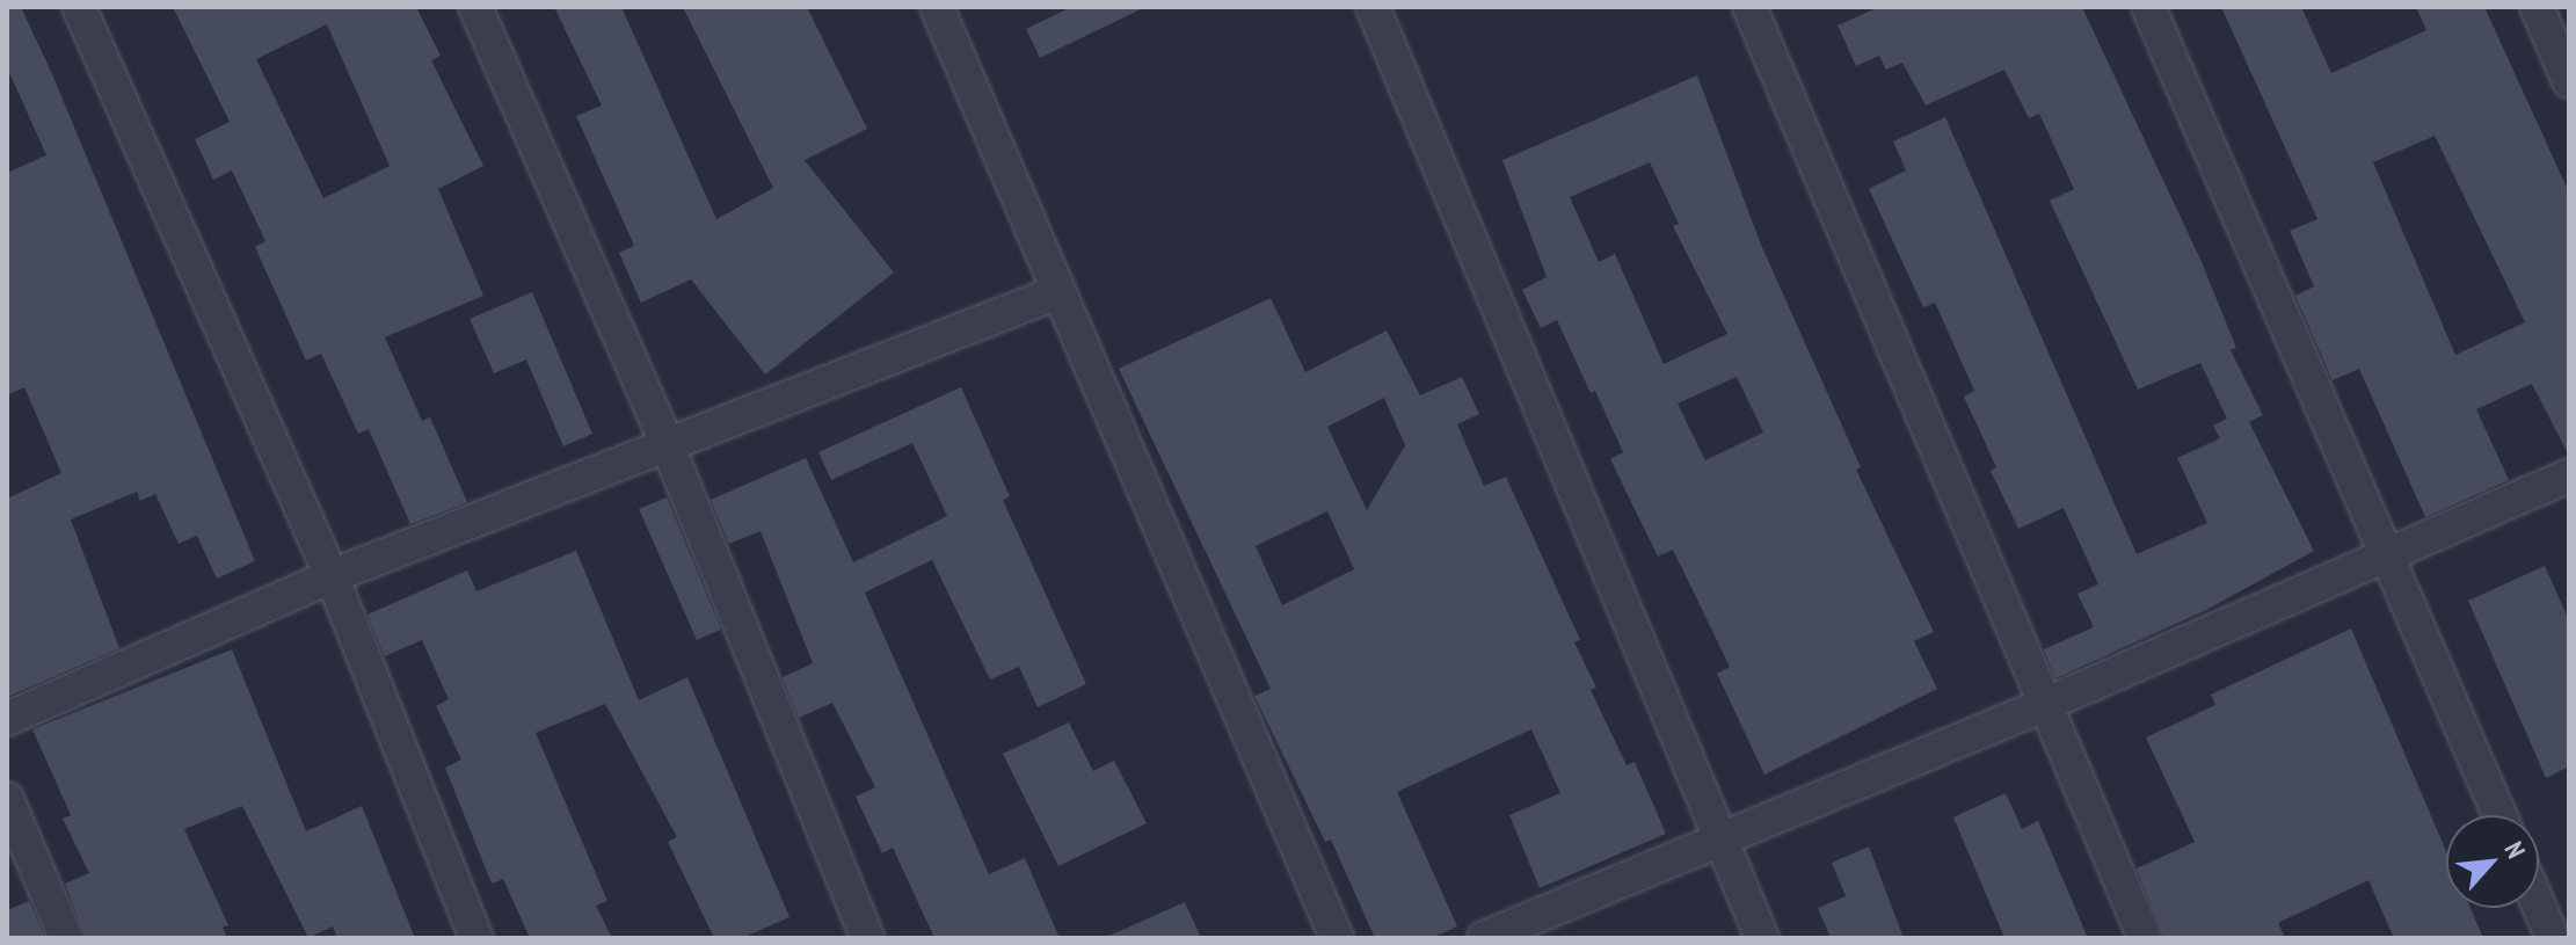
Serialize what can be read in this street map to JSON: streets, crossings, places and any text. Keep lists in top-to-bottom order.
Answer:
{
  "north": "top right"
}
